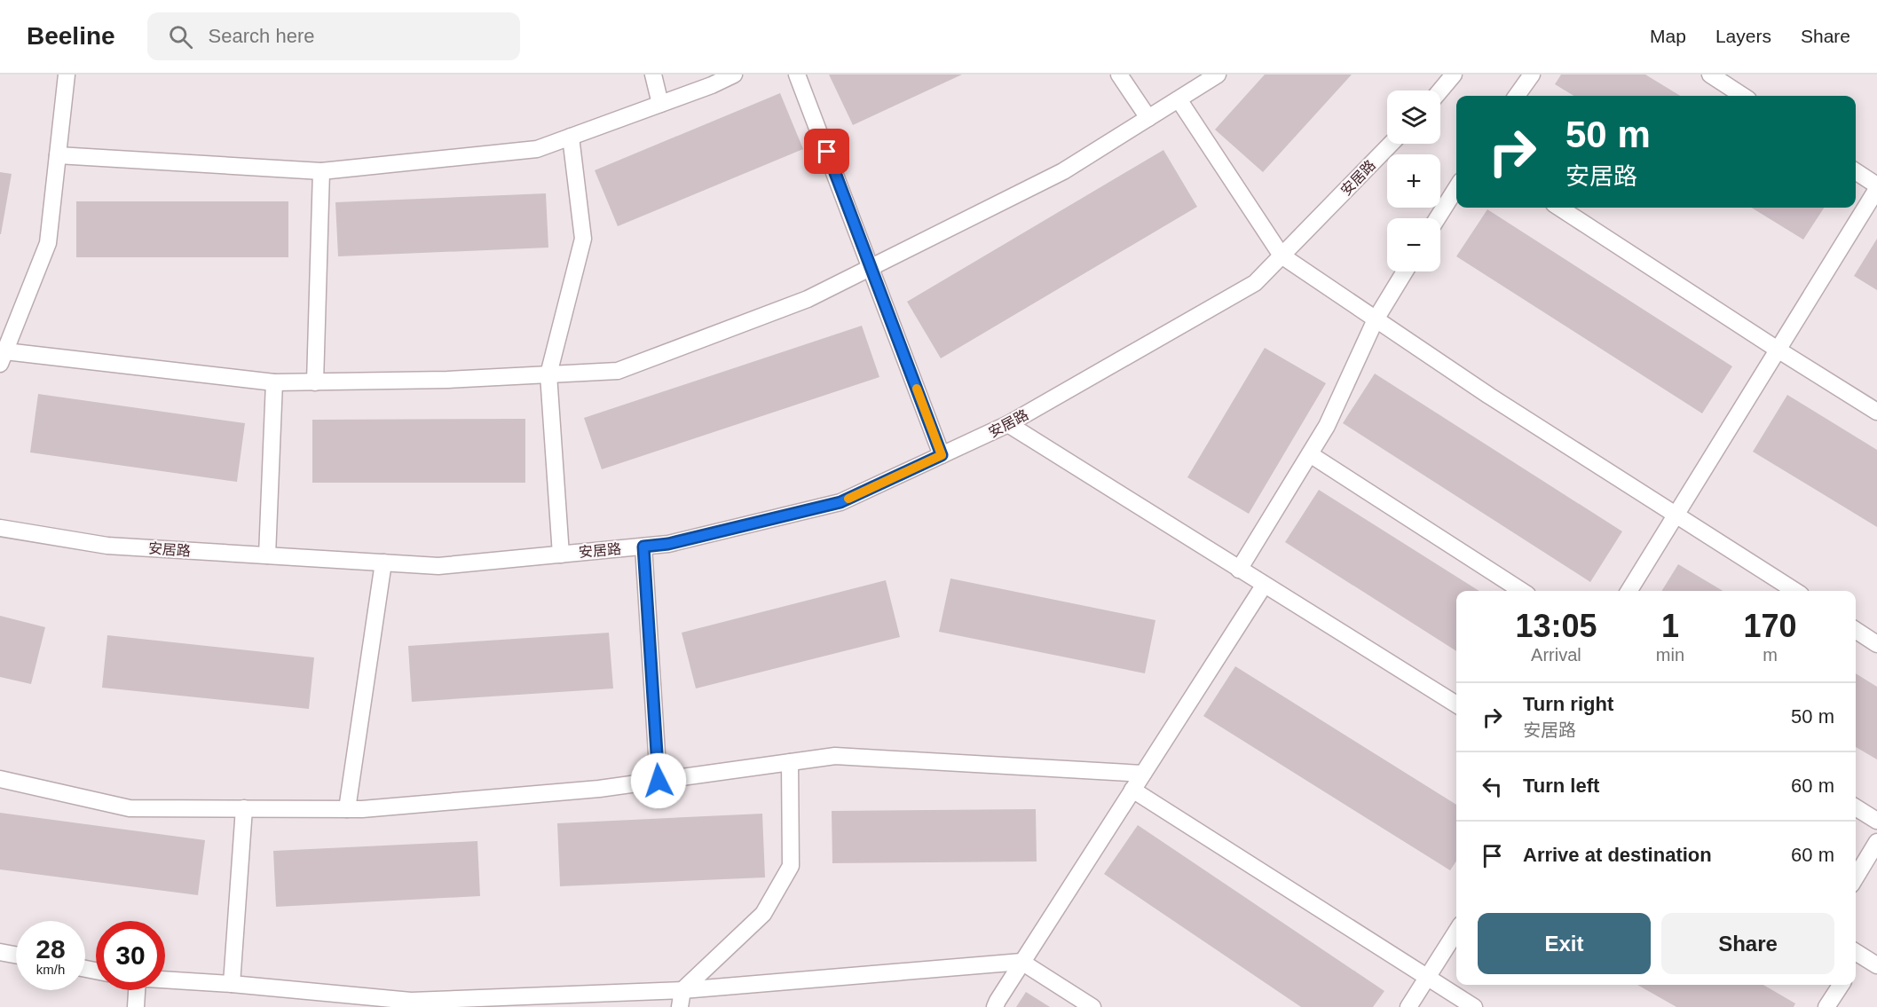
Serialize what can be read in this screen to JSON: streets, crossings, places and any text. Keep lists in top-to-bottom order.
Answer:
{
  "streets": {
    "street": ["安居路"]
  },
  "page": {
    "header": "Beeline",
    "search": "Search here",
    "nav": ["Map", "Layers", "Share"],
    "map_buttons": ["+", "−"],
    "turn": ["50 m", "安居路"],
    "eta": [
      "13:05",
      "Arrival",
      "1",
      "min",
      "170",
      "m"
    ],
    "list": [
      {
        "name": "Turn right",
        "note": "安居路",
        "value": "50 m"
      },
      {
        "name": "Turn left",
        "value": "60 m"
      },
      {
        "name": "Arrive at destination",
        "value": "60 m"
      }
    ],
    "buttons": ["Exit", "Share"],
    "speed": "28 km/h",
    "limit": "30"
  }
}
